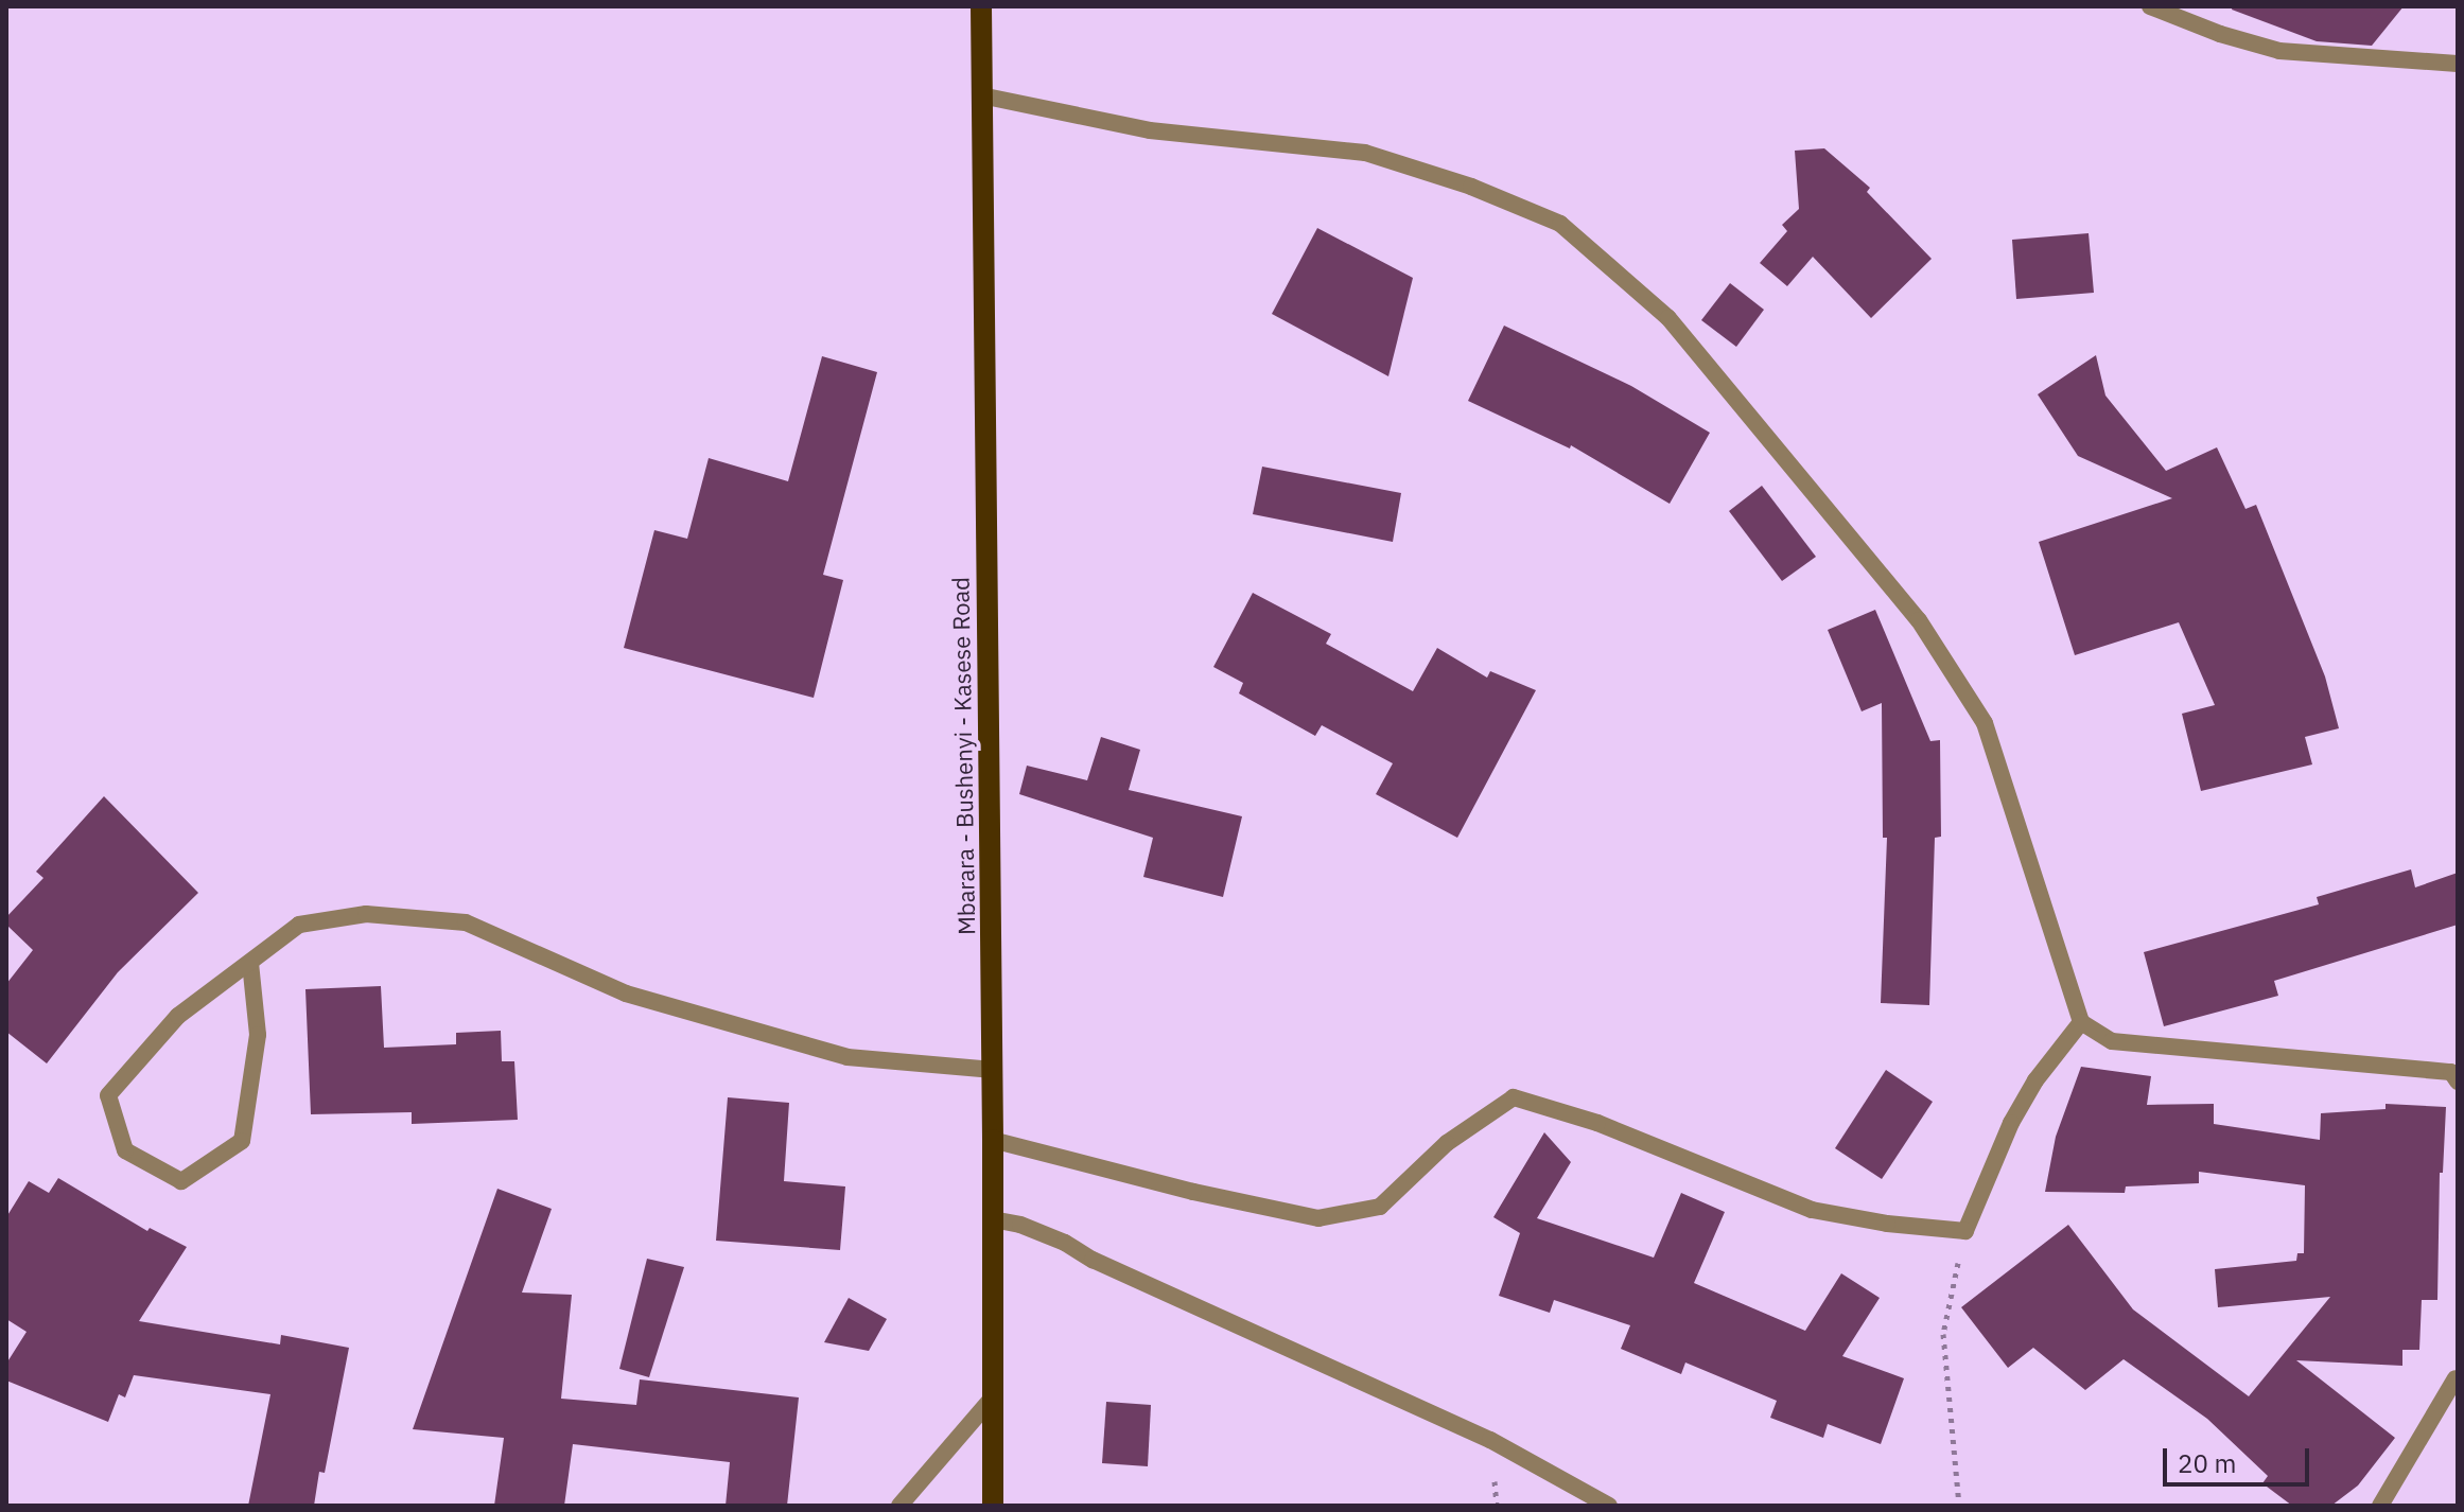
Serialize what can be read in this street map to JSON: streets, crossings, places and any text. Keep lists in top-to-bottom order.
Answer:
{
  "streets": {
    "main road": ["Mbarara - Bushenyi - Kasese Road"]
  },
  "scale_bar": "20 m"
}
